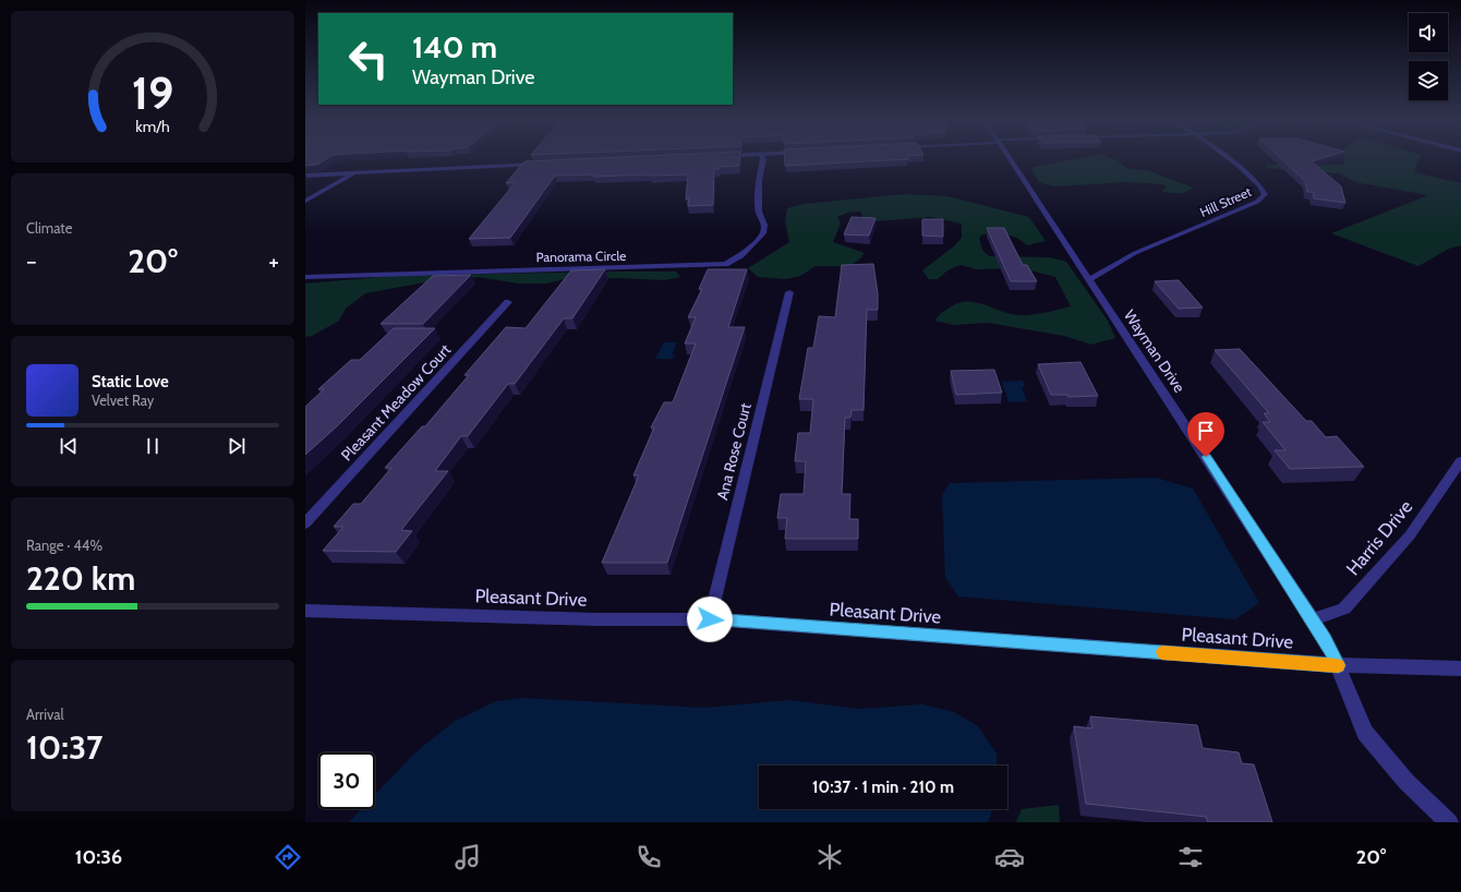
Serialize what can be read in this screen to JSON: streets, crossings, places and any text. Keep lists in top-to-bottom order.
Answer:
{
  "streets": {
    "street": [
      "Hill Street",
      "Panorama Circle",
      "Wayman Drive",
      "Pleasant Meadow Court",
      "Ana Rose Court",
      "Harris Drive",
      "Pleasant Drive"
    ]
  },
  "crossings": [
    ["Hill Street", "Wayman Drive"],
    ["Wayman Drive", "Harris Drive"],
    ["Wayman Drive", "Pleasant Drive"],
    ["Ana Rose Court", "Pleasant Drive"]
  ],
  "page": {
    "turn": ["140 m", "Wayman Drive"],
    "tile": [
      "Climate",
      ["Range · 44%", "220 km"],
      ["Arrival", "10:37"]
    ],
    "heat": ["−", "20°", "+"],
    "song": ["Static Love", "Velvet Ray"],
    "limit": "30",
    "trip": "10:37 · 1 min · 210 m",
    "tabs": ["10:36", "20°"],
    "gauge": ["19", "km/h"]
  }
}
